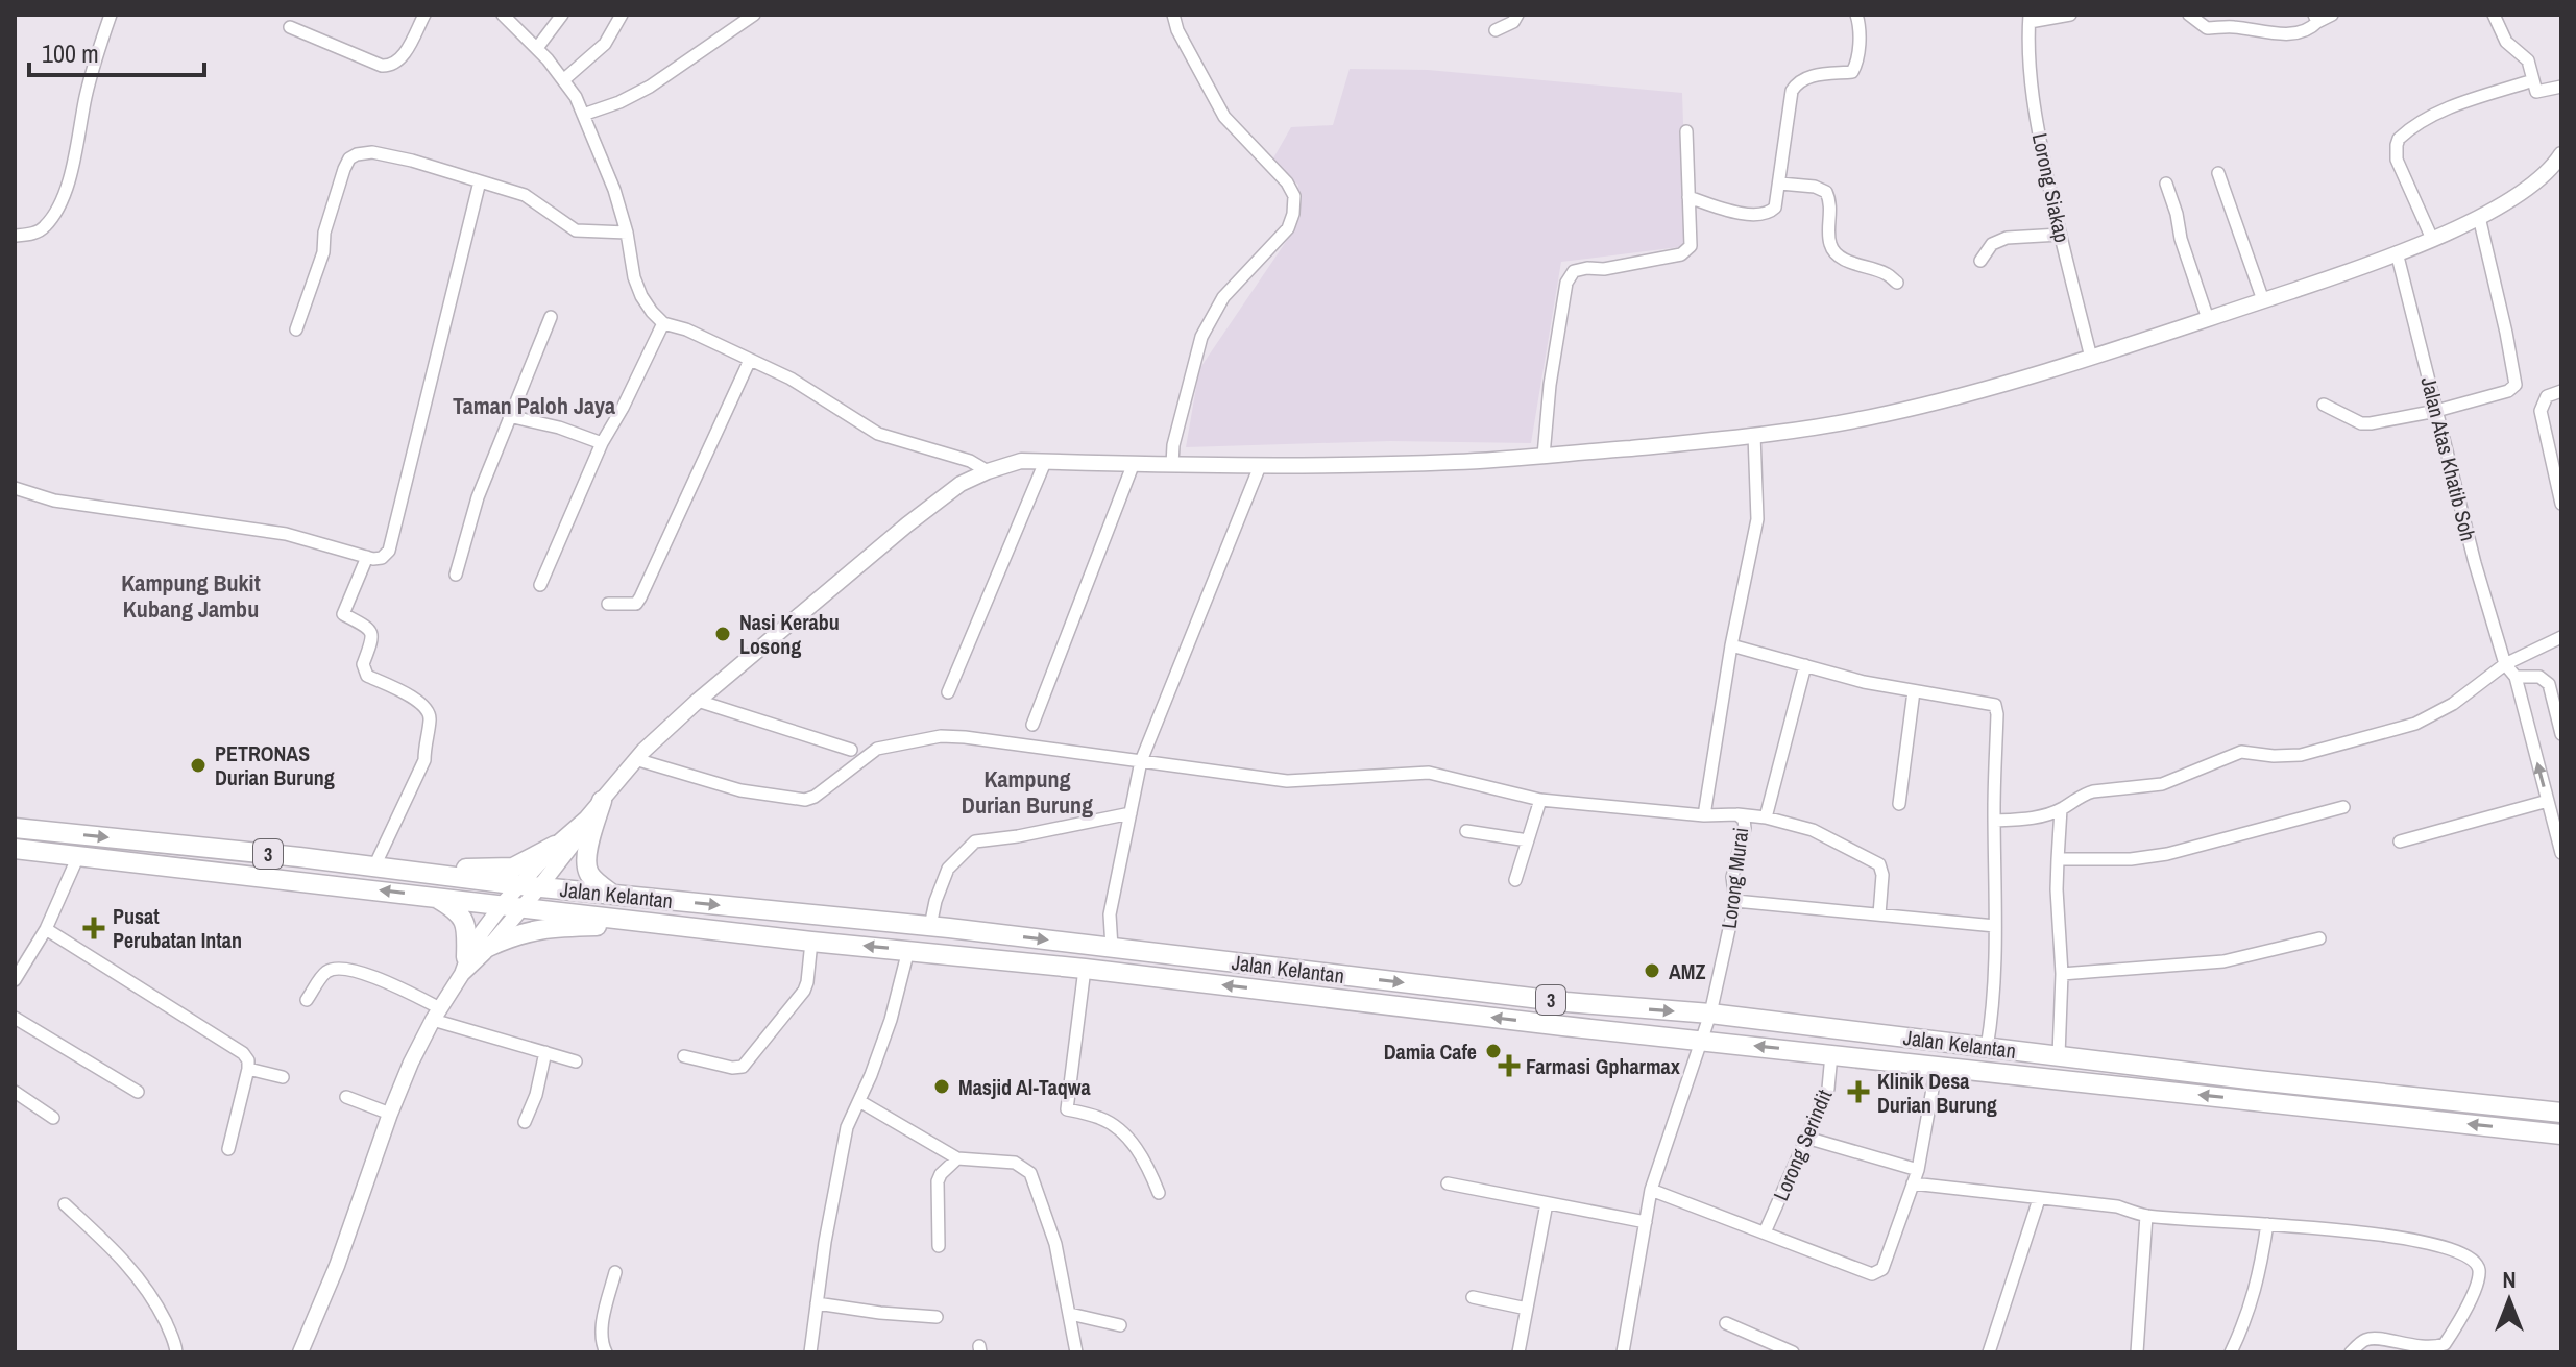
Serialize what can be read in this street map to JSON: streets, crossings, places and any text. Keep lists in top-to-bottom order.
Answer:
{
  "streets": {
    "highway": ["3", "Jalan Kelantan"],
    "street": [
      "Lorong Siakap",
      "Jalan Atas Khatib Soh",
      "Lorong Murai",
      "Lorong Serindit"
    ]
  },
  "crossings": [
    ["Lorong Murai", "Jalan Kelantan"],
    ["Jalan Kelantan", "Lorong Serindit"]
  ],
  "districts": ["Taman Paloh Jaya", "Kampung Bukit Kubang Jambu", "Kampung Durian Burung"],
  "places": {
    "other": [
      "Nasi Kerabu Losong",
      "PETRONAS Durian Burung",
      "AMZ",
      "Damia Cafe",
      "Masjid Al-Taqwa"
    ],
    "health": ["Pusat Perubatan Intan", "Farmasi Gpharmax", "Klinik Desa Durian Burung"]
  },
  "scale_bar": "100 m",
  "north": "top"
}
